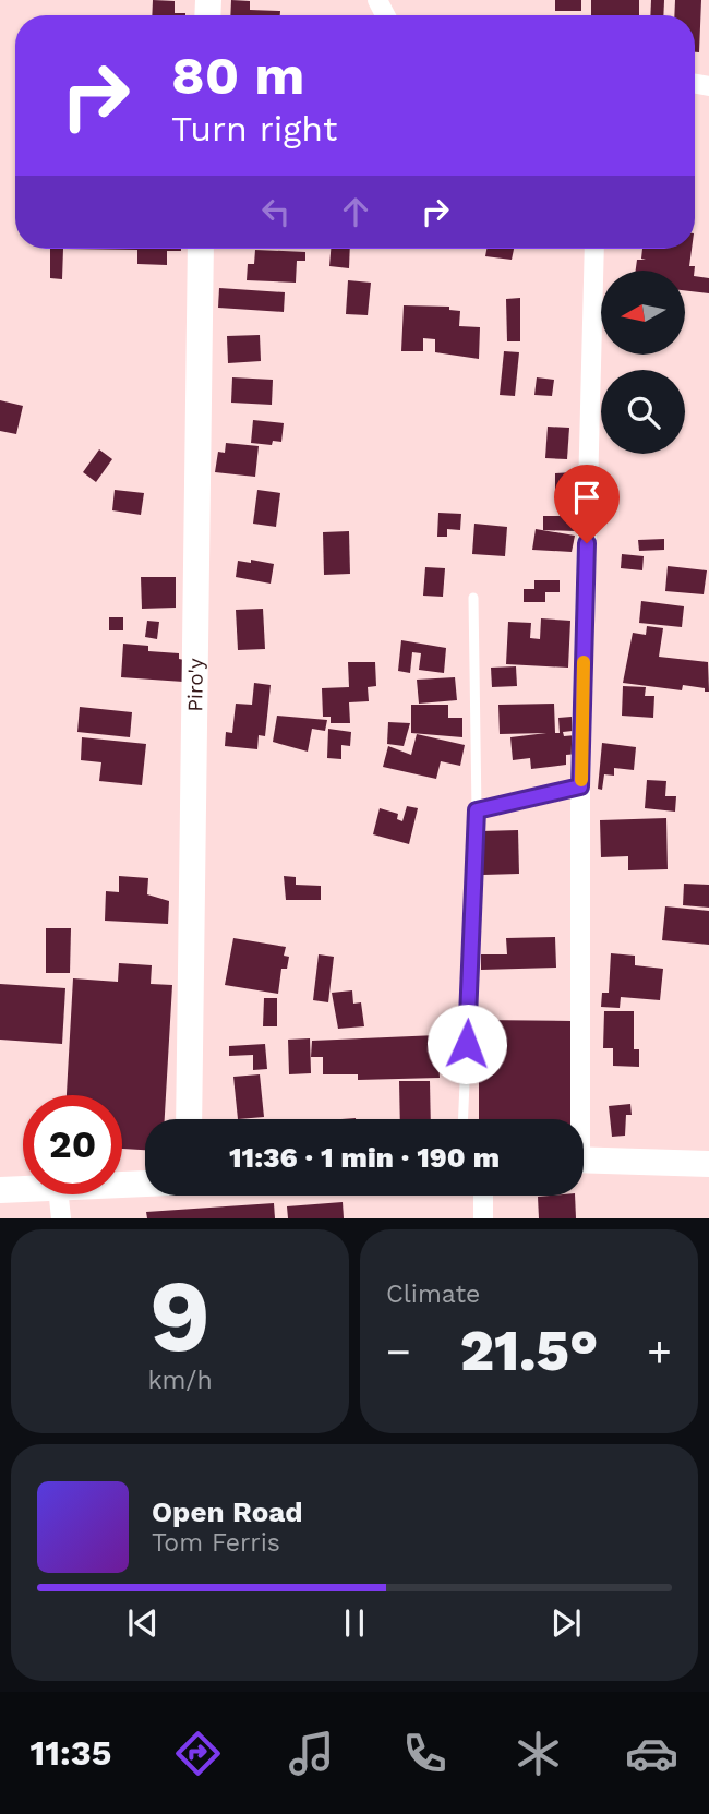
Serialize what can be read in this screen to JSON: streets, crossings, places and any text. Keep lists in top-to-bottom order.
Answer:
{
  "streets": {
    "main road": ["Piro'y"]
  },
  "north": "left",
  "page": {
    "turn": ["80 m", "Turn right"],
    "limit": "20",
    "trip": "11:36 · 1 min · 190 m",
    "tile": [
      ["9", "km/h"],
      "Climate"
    ],
    "heat": ["−", "21.5°", "+"],
    "song": ["Open Road", "Tom Ferris"],
    "tabs": "11:35"
  }
}
